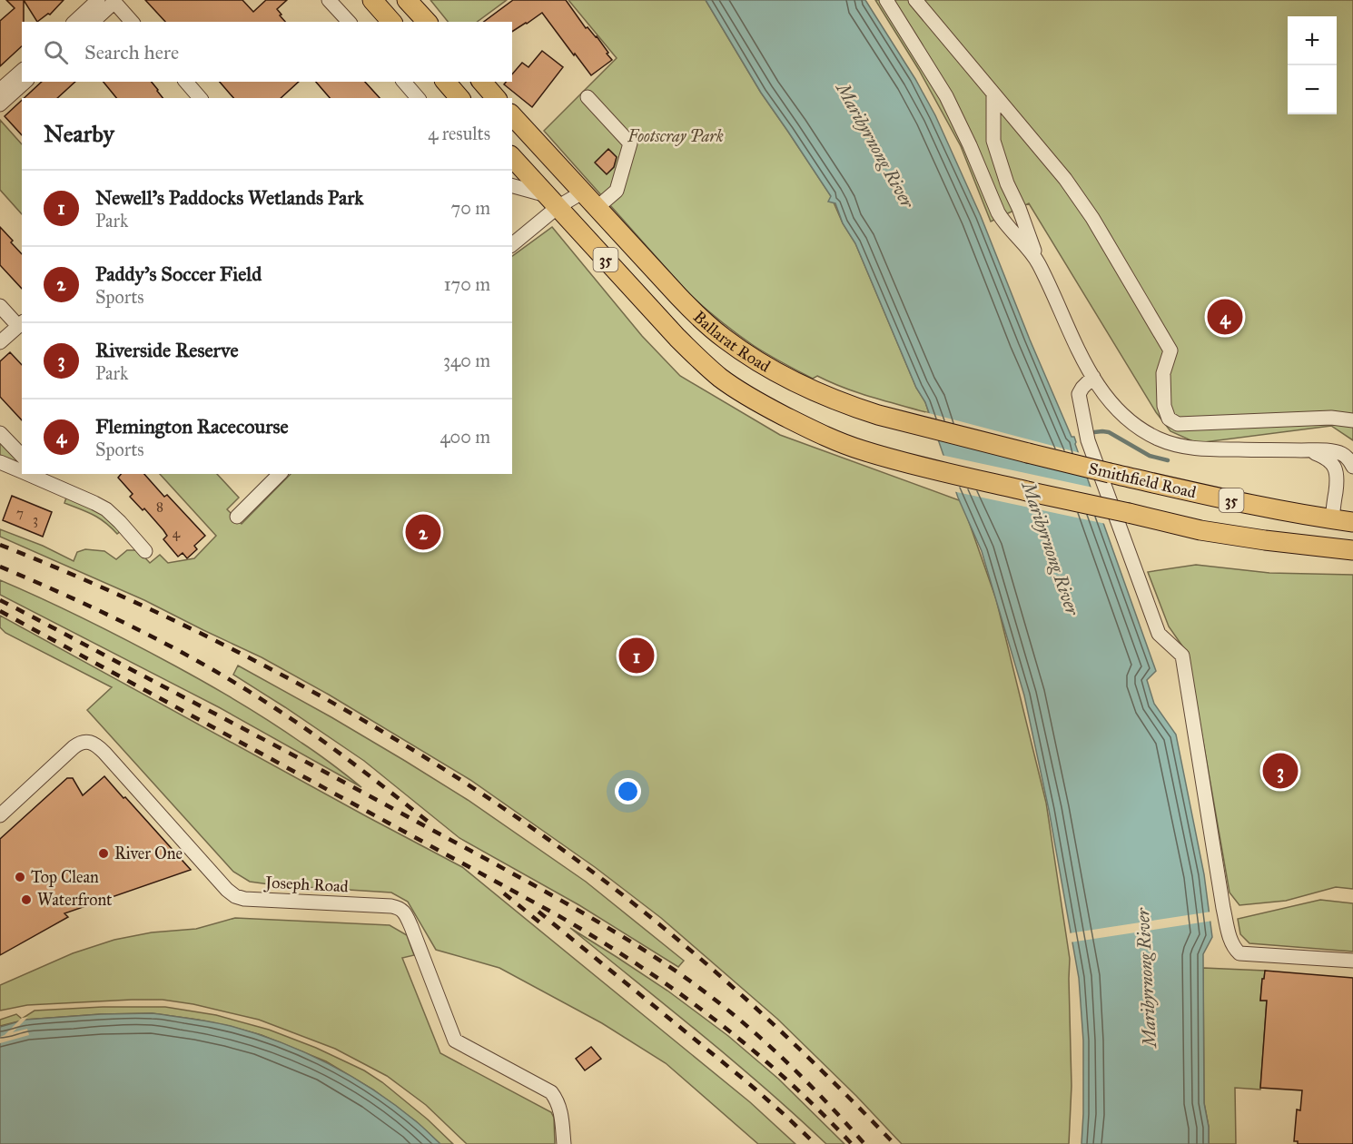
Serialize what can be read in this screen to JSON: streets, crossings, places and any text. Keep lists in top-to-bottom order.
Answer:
{
  "streets": {
    "highway": ["35", "Ballarat Road", "Smithfield Road"],
    "street": ["Joseph Road"]
  },
  "crossings": [
    ["Ballarat Road", "Smithfield Road"]
  ],
  "water": ["Maribyrnong River"],
  "parks": ["Footscray Park"],
  "places": ["River One", "Top Clean", "Waterfront"],
  "house_numbers": [
    "8",
    "7",
    "3",
    "4"
  ],
  "page": {
    "map_buttons": ["+", "−"],
    "search": "Search here",
    "heading": ["Nearby", "4 results"],
    "list": [
      {
        "mark": "1",
        "name": "Newell's Paddocks Wetlands Park",
        "note": "Park",
        "value": "70 m"
      },
      {
        "mark": "2",
        "name": "Paddy's Soccer Field",
        "note": "Sports",
        "value": "170 m"
      },
      {
        "mark": "3",
        "name": "Riverside Reserve",
        "note": "Park",
        "value": "340 m"
      },
      {
        "mark": "4",
        "name": "Flemington Racecourse",
        "note": "Sports",
        "value": "400 m"
      }
    ],
    "pins": [
      "4",
      "2",
      "1",
      "3"
    ]
  }
}
